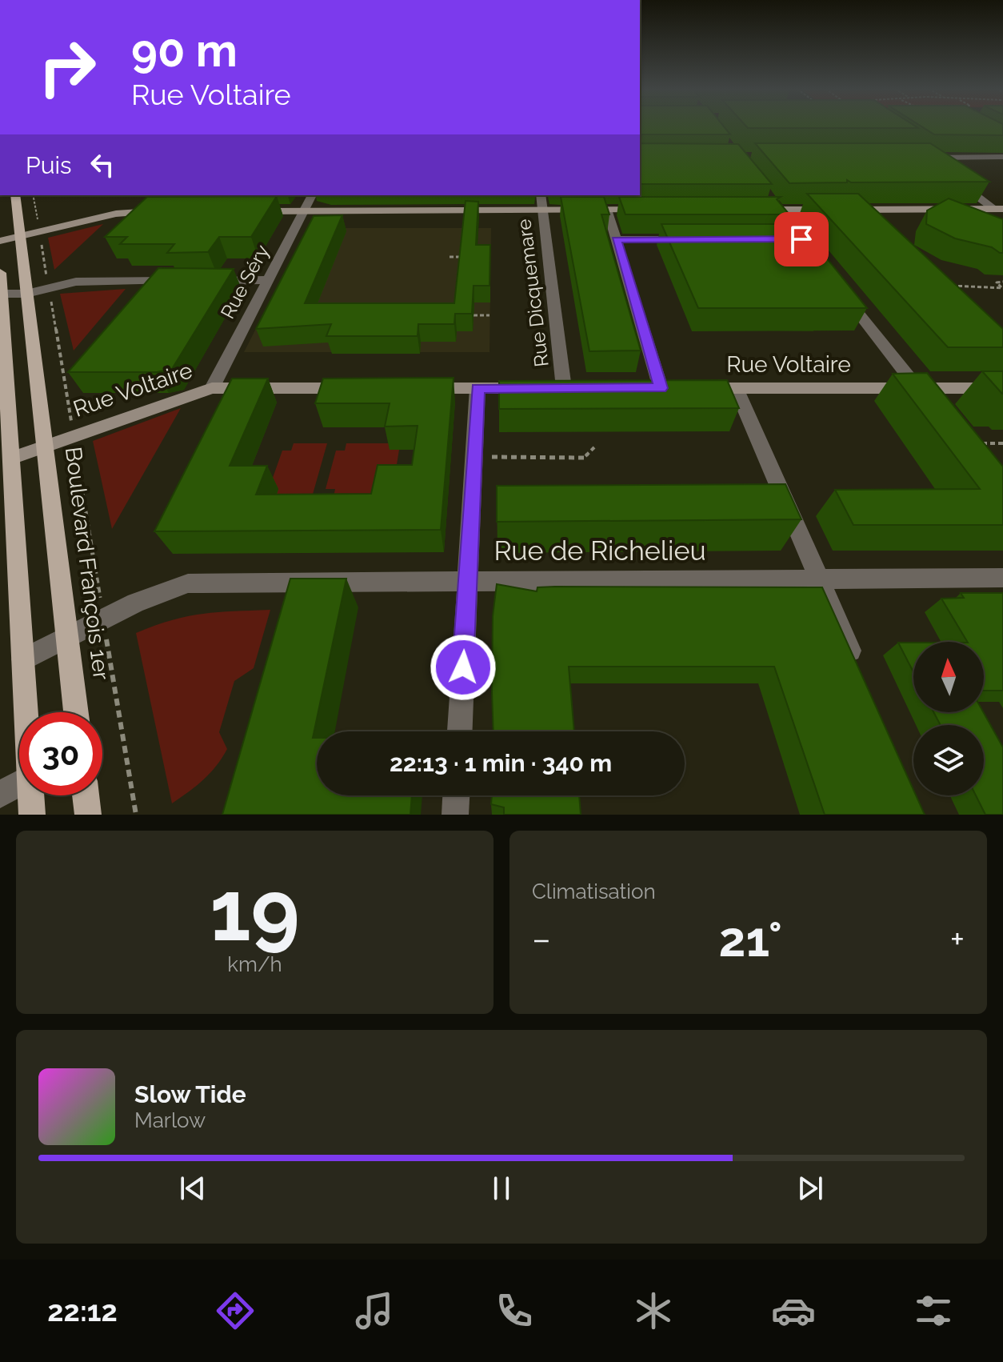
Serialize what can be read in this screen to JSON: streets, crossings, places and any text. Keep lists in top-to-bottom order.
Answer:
{
  "streets": {
    "main road": ["Rue Voltaire", "Boulevard François 1er"],
    "street": ["Rue Séry", "Rue Dicquemare", "Rue de Richelieu"]
  },
  "crossings": [
    ["Rue Séry", "Rue Voltaire"],
    ["Rue Voltaire", "Boulevard François 1er"],
    ["Rue de Richelieu", "Boulevard François 1er"]
  ],
  "north": "top",
  "page": {
    "turn": ["90 m", "Rue Voltaire"],
    "then": "Puis",
    "limit": "30",
    "trip": "22:13 · 1 min · 340 m",
    "tile": [
      ["19", "km/h"],
      "Climatisation"
    ],
    "heat": ["−", "21°", "+"],
    "song": ["Slow Tide", "Marlow"],
    "tabs": "22:12"
  }
}
